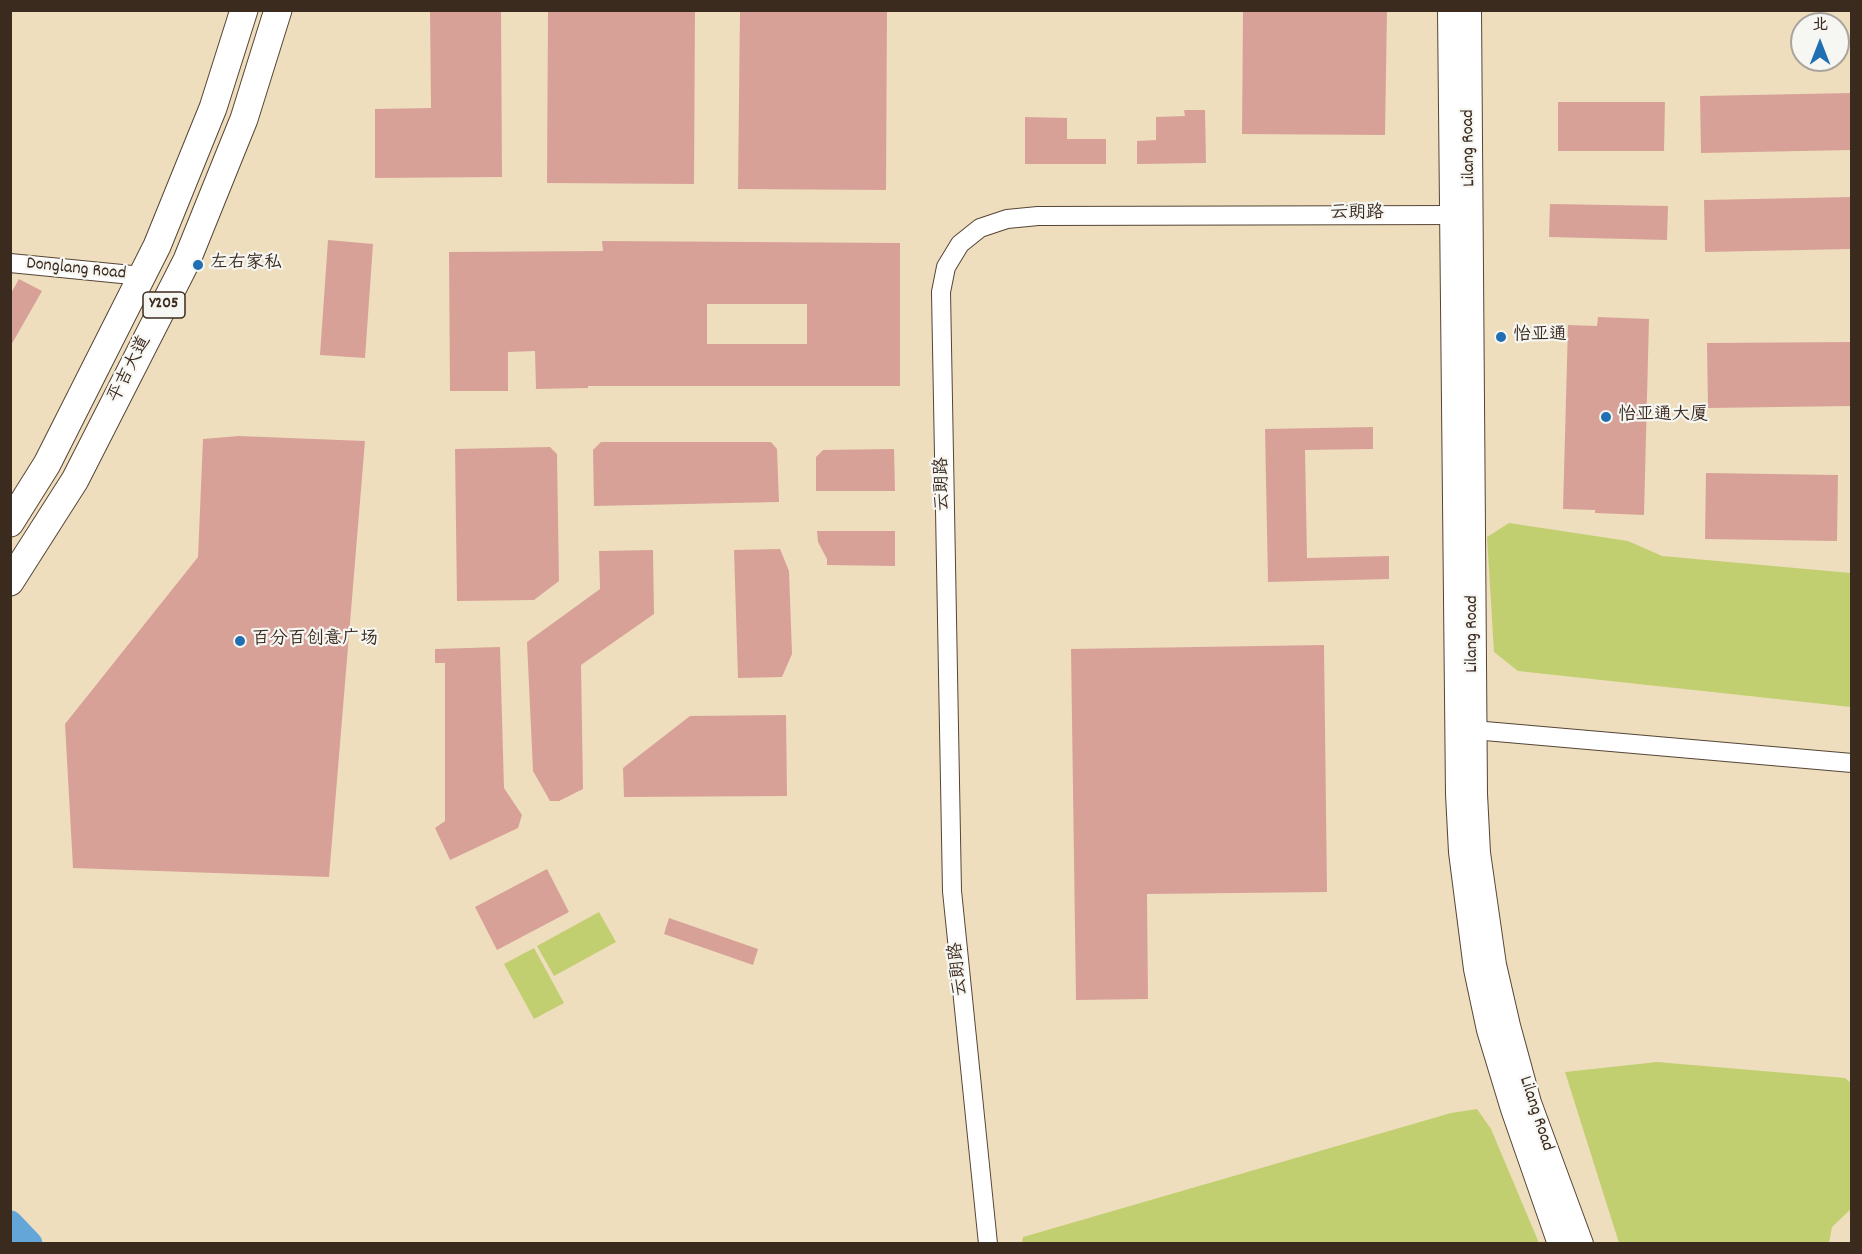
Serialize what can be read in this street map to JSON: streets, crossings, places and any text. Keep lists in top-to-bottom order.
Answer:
{
  "streets": {
    "main road": ["Y205", "平吉大道"],
    "street": ["Lilang Road", "云朗路", "Donglang Road"]
  },
  "crossings": [
    ["Lilang Road", "云朗路"],
    ["Donglang Road", "平吉大道"]
  ],
  "places": [
    "左右家私",
    "怡亚通",
    "怡亚通大厦",
    "百分百创意广场"
  ],
  "north": "top"
}
